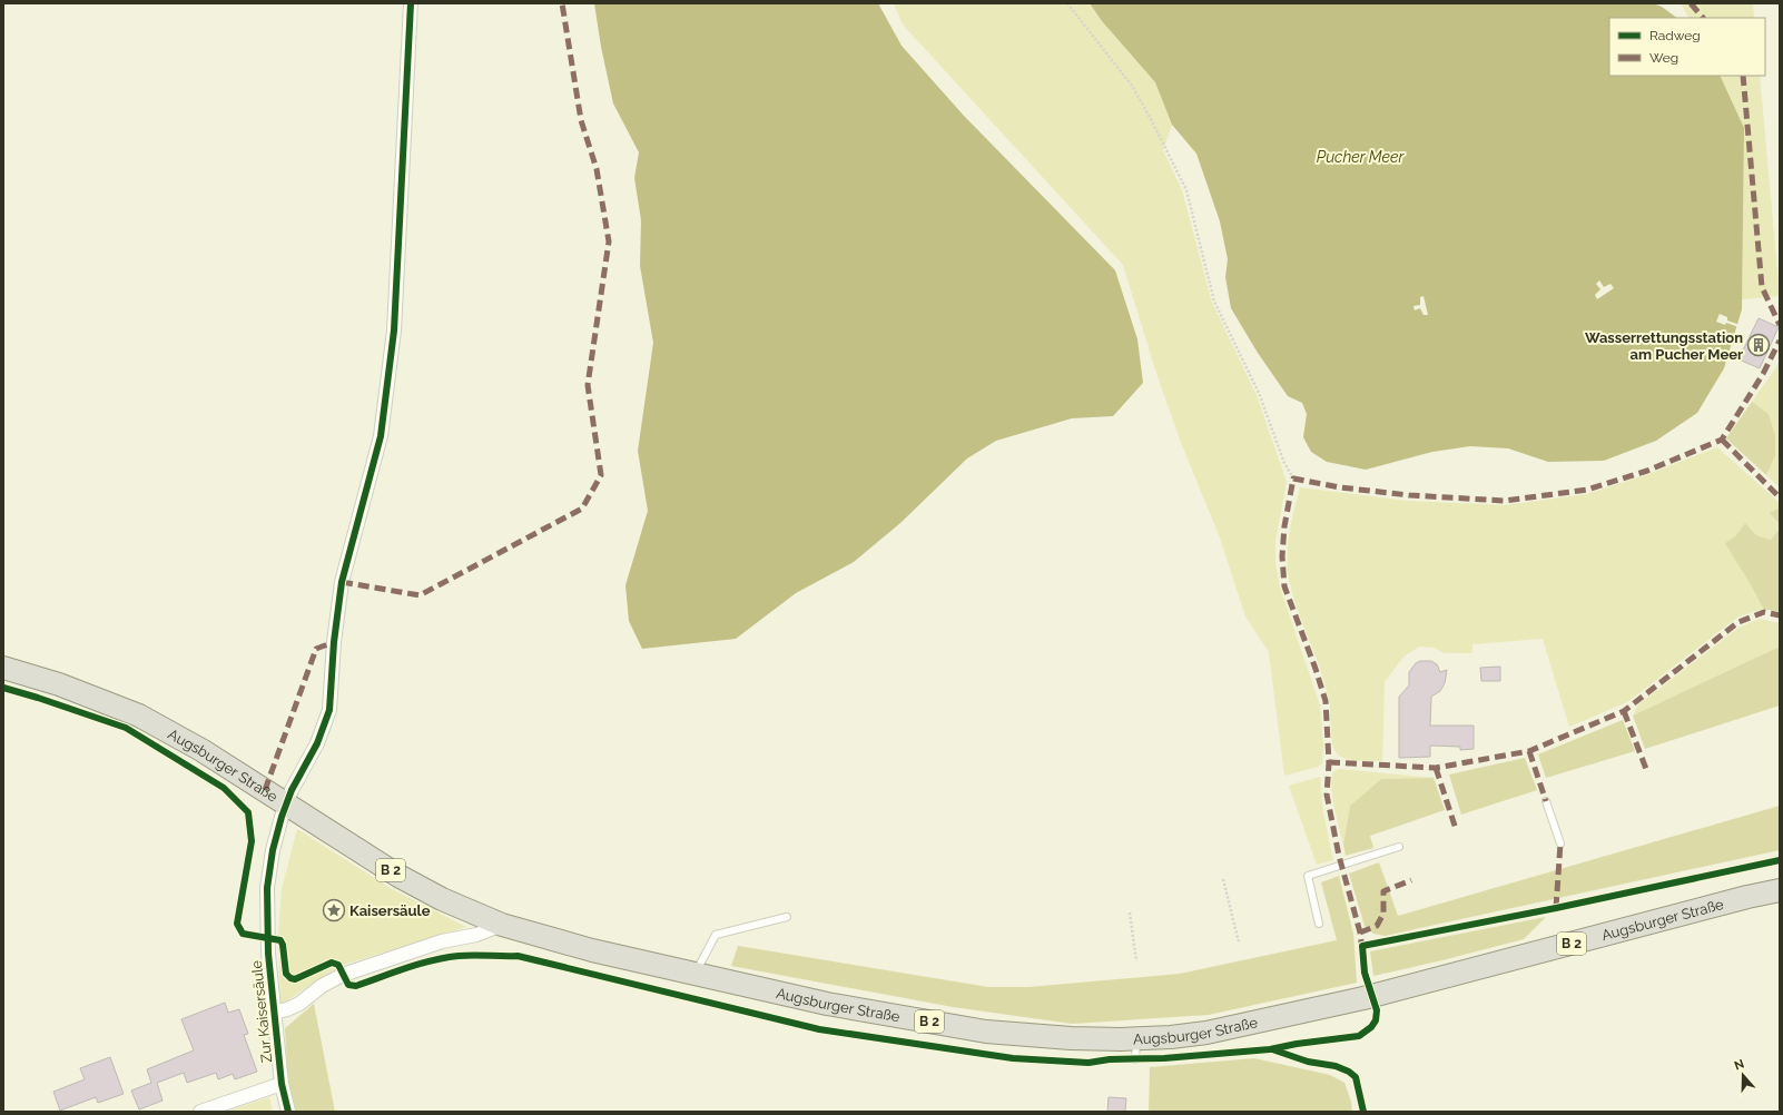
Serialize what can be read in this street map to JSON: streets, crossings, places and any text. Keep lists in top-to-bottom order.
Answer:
{
  "streets": {
    "main road": ["Augsburger Straße", "B 2"],
    "street": ["Zur Kaisersäule"]
  },
  "crossings": [
    ["Augsburger Straße", "Zur Kaisersäule"]
  ],
  "water": ["Pucher Meer"],
  "places": {
    "building": ["Wasserrettungsstation am Pucher Meer"],
    "place": ["Kaisersäule"]
  },
  "legend": ["Radweg", "Weg"],
  "north": "top"
}
